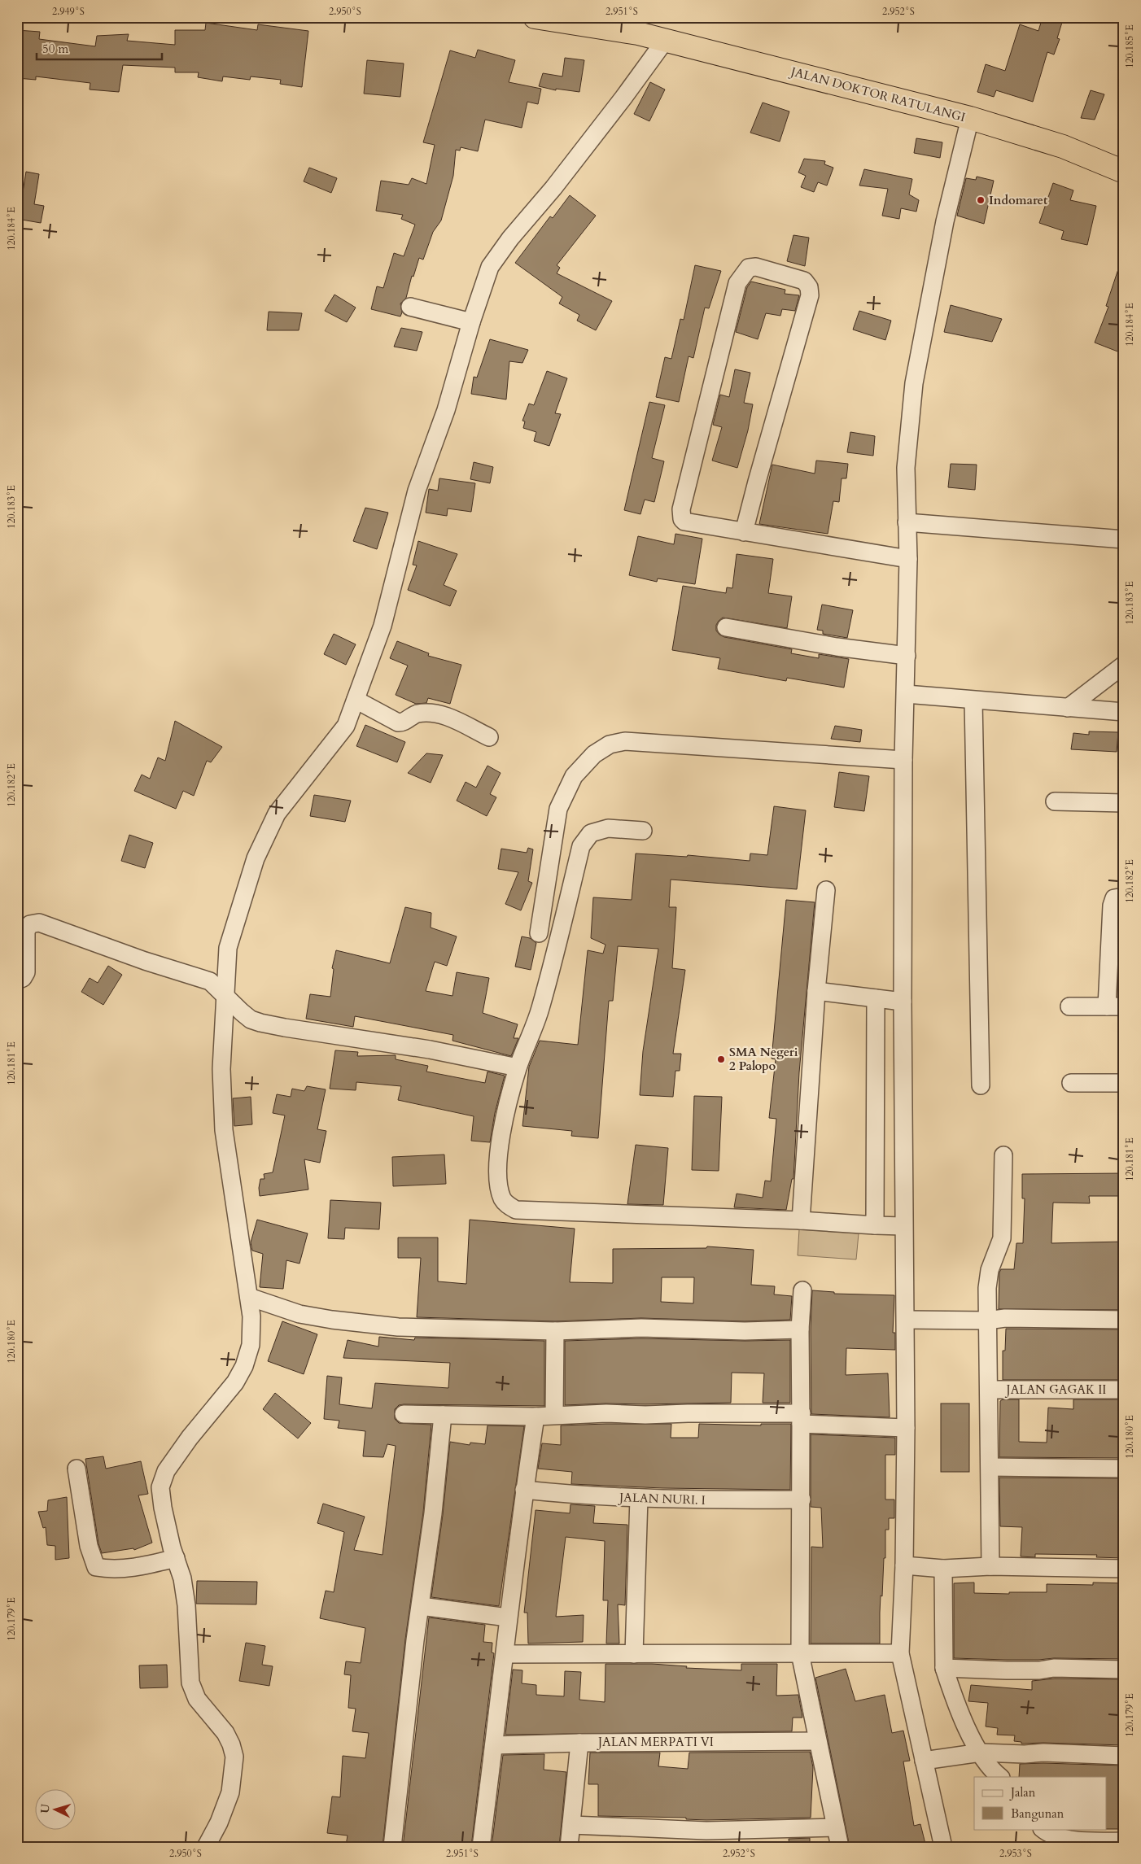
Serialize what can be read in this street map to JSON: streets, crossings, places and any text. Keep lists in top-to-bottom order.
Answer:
{
  "streets": {
    "highway": ["JALAN DOKTOR RATULANGI"],
    "street": ["JALAN GAGAK II", "JALAN NURI. I", "JALAN MERPATI VI"]
  },
  "places": ["Indomaret", "SMA Negeri 2 Palopo"],
  "legend": ["Jalan", "Bangunan"],
  "scale_bar": "50 m",
  "north": "left",
  "coordinates": [
    "2.949°S",
    "2.950°S",
    "2.951°S",
    "2.952°S",
    "120.185°E",
    "120.184°E",
    "120.183°E",
    "120.182°E",
    "120.181°E",
    "120.180°E",
    "120.179°E",
    "2.953°S"
  ]
}
